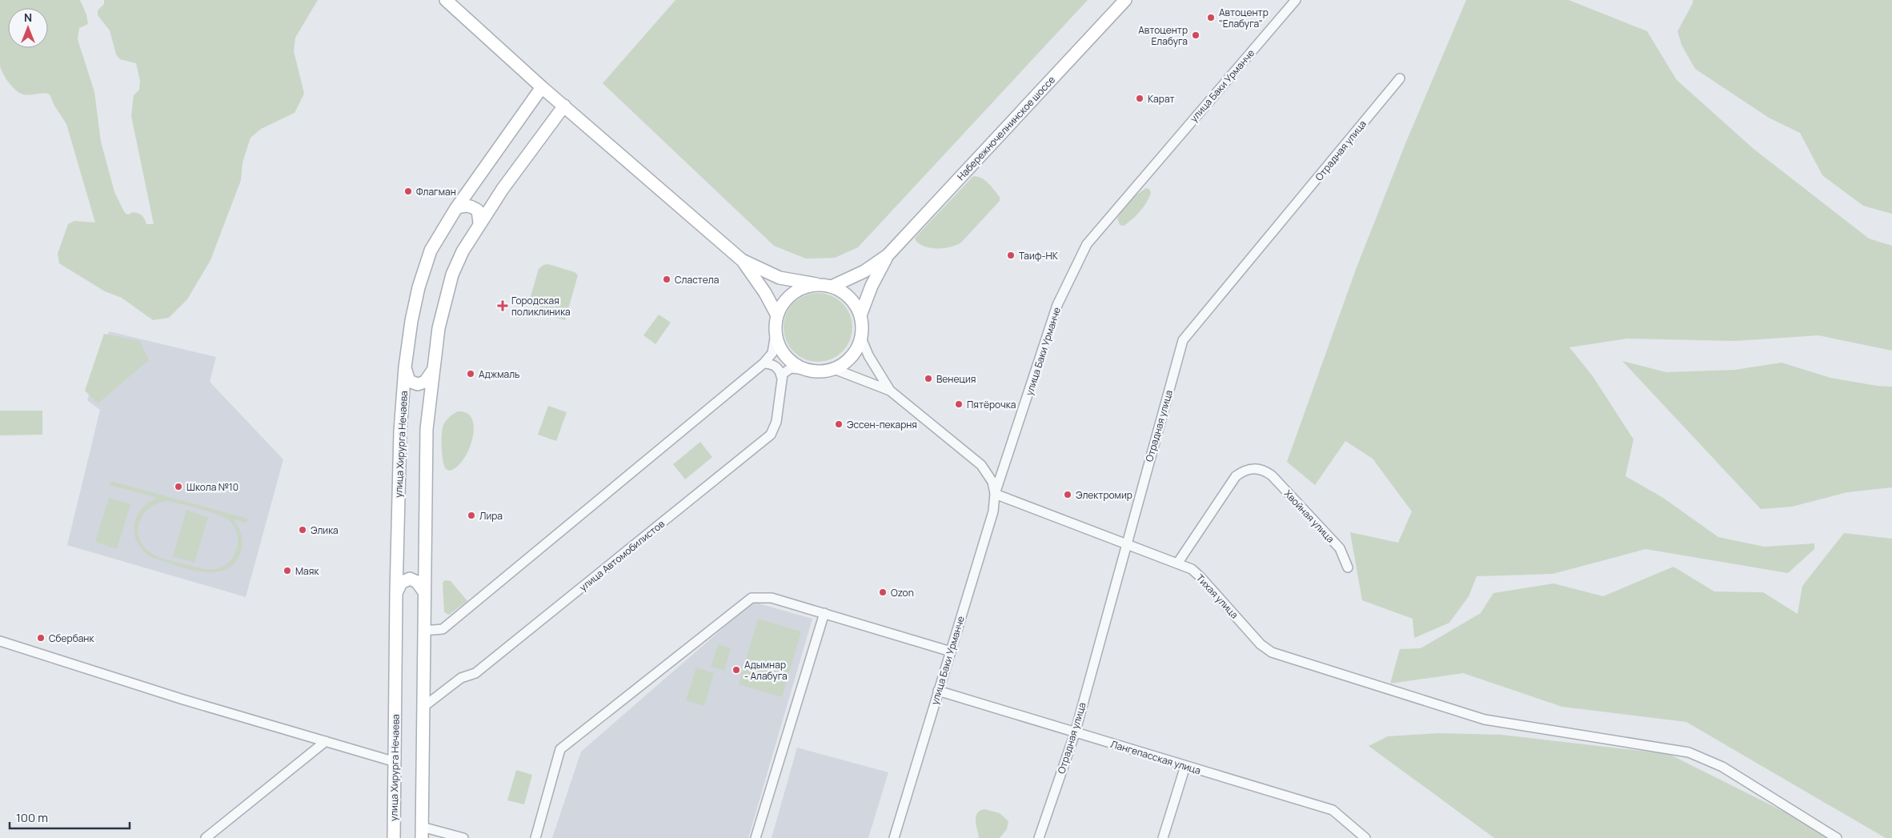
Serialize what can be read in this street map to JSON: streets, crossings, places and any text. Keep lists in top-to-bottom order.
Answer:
{
  "streets": {
    "main road": ["Набережночелнинское шоссе", "улица Хирурга Нечаева"],
    "street": [
      "улица Баки Урманче",
      "Отрадная улица",
      "Хвойная улица",
      "улица Автомобилистов",
      "Тихая улица",
      "Лангепасская улица"
    ]
  },
  "crossings": [
    ["улица Баки Урманче", "Тихая улица"],
    ["улица Баки Урманче", "Лангепасская улица"],
    ["Отрадная улица", "Тихая улица"],
    ["Отрадная улица", "Лангепасская улица"],
    ["Хвойная улица", "Тихая улица"]
  ],
  "places": {
    "other": [
      "Автоцентр \"Елабуга\"",
      "Автоцентр Елабуга",
      "Карат",
      "Флагман",
      "Таиф-НК",
      "Сластела",
      "Аджмаль",
      "Венеция",
      "Пятёрочка",
      "Эссен-пекарня",
      "Школа №10",
      "Электромир",
      "Лира",
      "Элика",
      "Маяк",
      "Ozon",
      "Сбербанк",
      "Адымнар - Алабуга"
    ],
    "health": ["Городская поликлиника"]
  },
  "scale_bar": "100 m",
  "north": "top"
}
